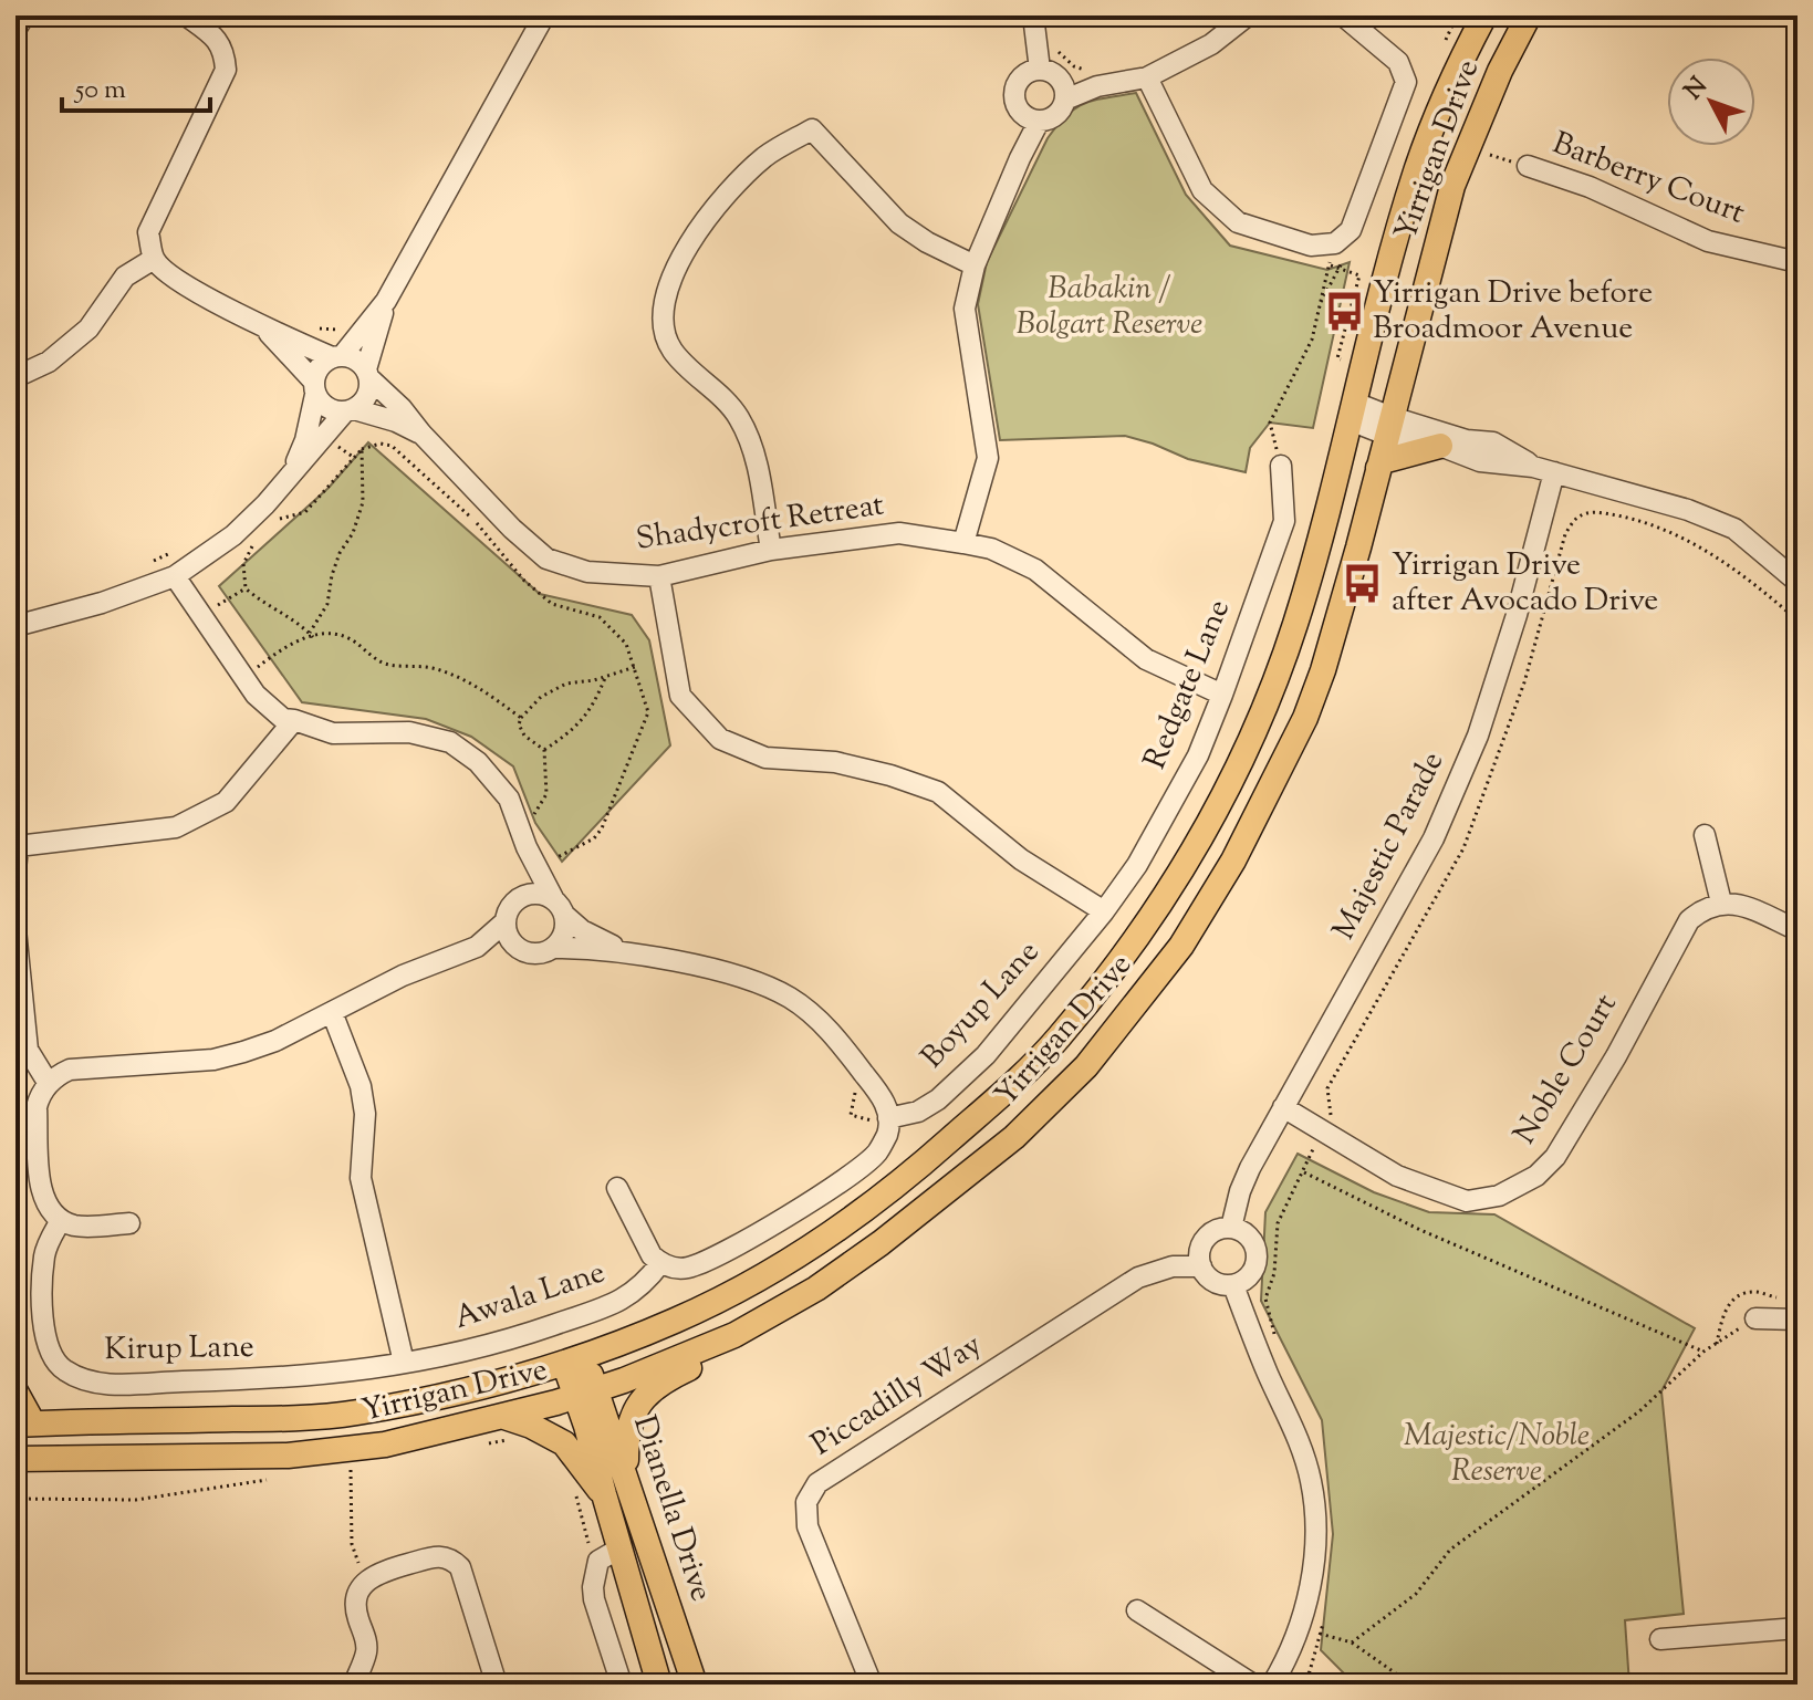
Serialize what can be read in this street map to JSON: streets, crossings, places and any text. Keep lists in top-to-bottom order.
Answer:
{
  "streets": {
    "main road": ["Yirrigan Drive", "Dianella Drive"],
    "street": [
      "Barberry Court",
      "Shadycroft Retreat",
      "Redgate Lane",
      "Majestic Parade",
      "Boyup Lane",
      "Noble Court",
      "Awala Lane",
      "Kirup Lane",
      "Piccadilly Way"
    ]
  },
  "crossings": [
    ["Yirrigan Drive", "Dianella Drive"],
    ["Shadycroft Retreat", "Redgate Lane"],
    ["Redgate Lane", "Boyup Lane"],
    ["Majestic Parade", "Noble Court"],
    ["Majestic Parade", "Piccadilly Way"],
    ["Awala Lane", "Kirup Lane"]
  ],
  "parks": ["Babakin / Bolgart Reserve", "Majestic/Noble Reserve"],
  "places": {
    "bus stop": ["Yirrigan Drive before Broadmoor Avenue", "Yirrigan Drive after Avocado Drive"]
  },
  "scale_bar": "50 m",
  "north": "top left"
}
